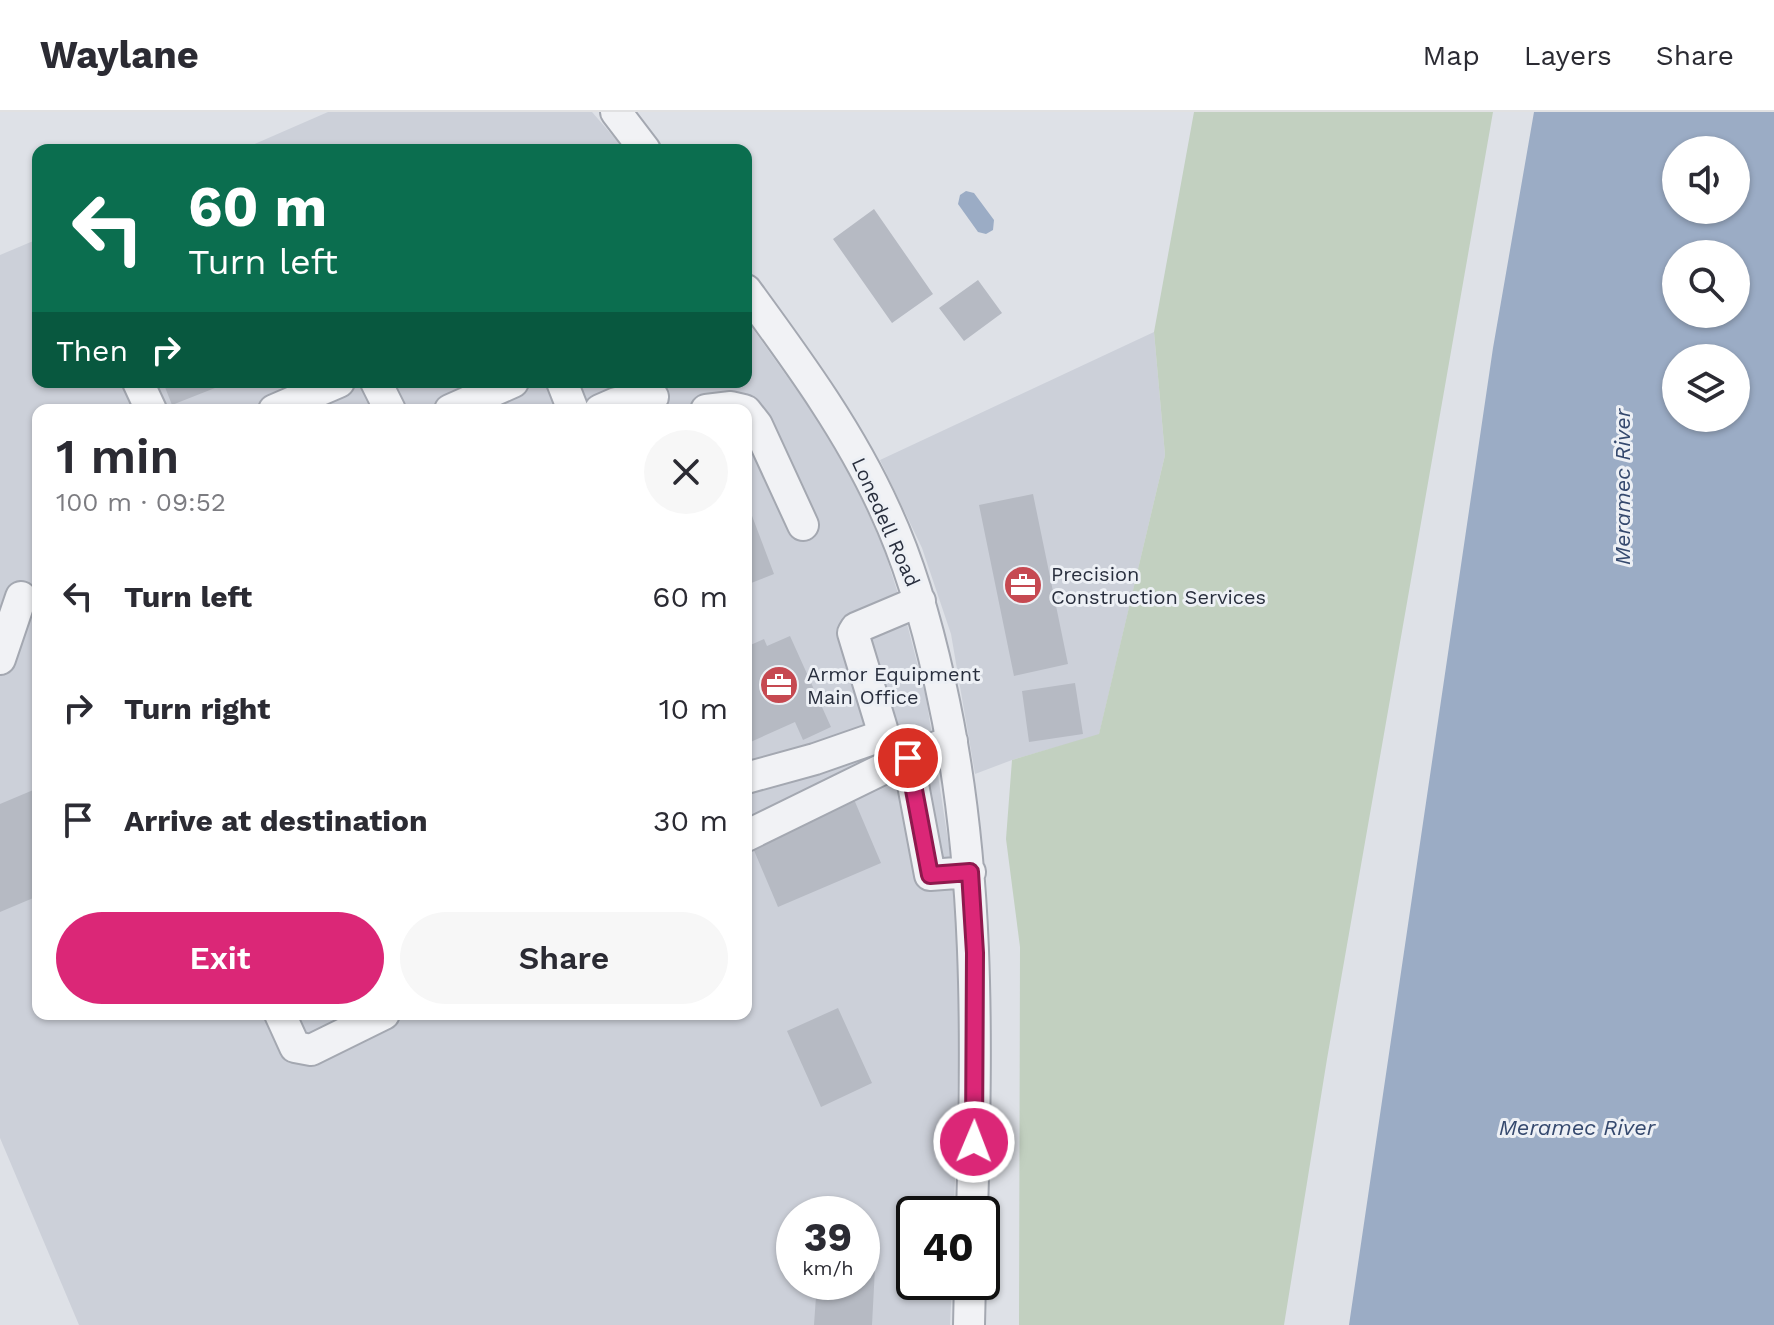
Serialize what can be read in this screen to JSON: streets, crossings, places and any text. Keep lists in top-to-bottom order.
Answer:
{
  "streets": {
    "street": ["Lonedell Road"]
  },
  "water": ["Meramec River"],
  "places": {
    "office": ["Precision Construction Services", "Armor Equipment Main Office"]
  },
  "page": {
    "header": "Waylane",
    "nav": ["Map", "Layers", "Share"],
    "turn": ["60 m", "Turn left"],
    "then": "Then",
    "heading": ["1 min", "100 m · 09:52"],
    "list": [
      {
        "name": "Turn left",
        "value": "60 m"
      },
      {
        "name": "Turn right",
        "value": "10 m"
      },
      {
        "name": "Arrive at destination",
        "value": "30 m"
      }
    ],
    "buttons": ["Exit", "Share"],
    "speed": "39 km/h",
    "limit": "40"
  }
}
